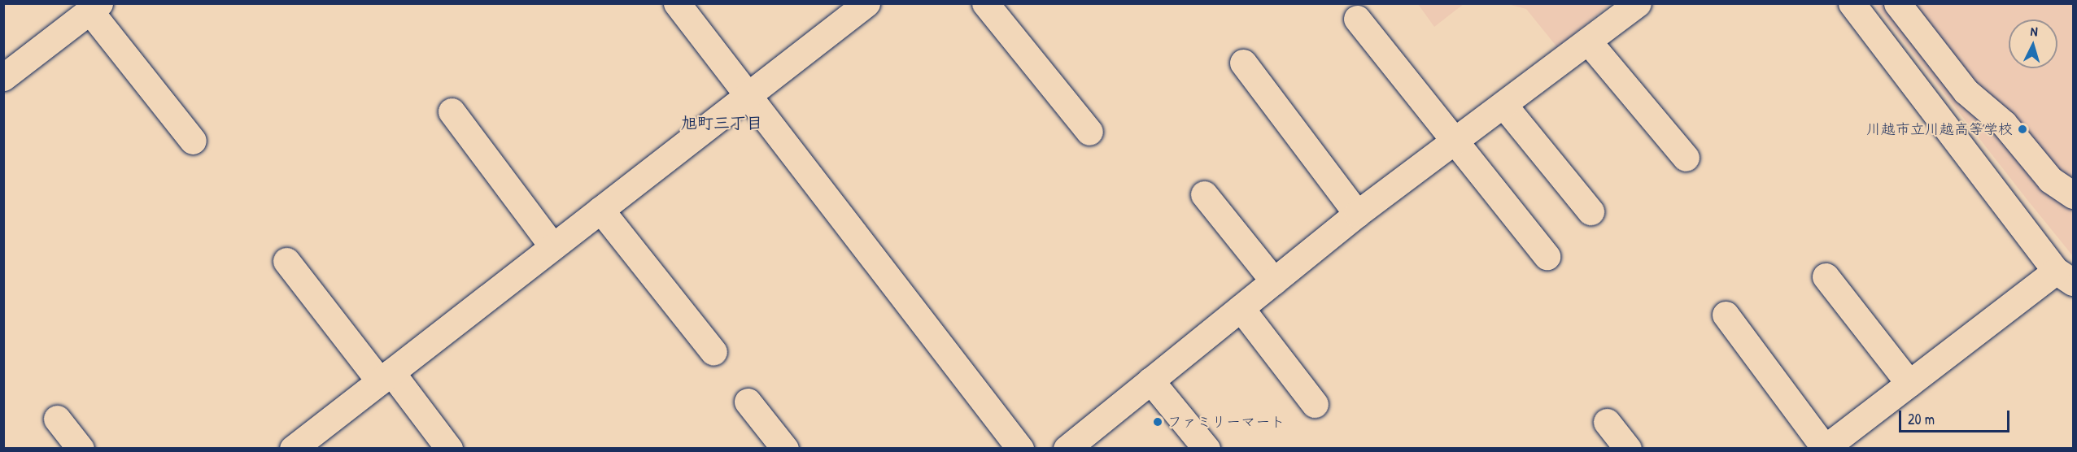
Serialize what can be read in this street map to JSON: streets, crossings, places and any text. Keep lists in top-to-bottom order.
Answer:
{
  "districts": ["旭町三丁目"],
  "places": ["川越市立川越高等学校", "ファミリーマート"],
  "scale_bar": "20 m",
  "north": "top"
}
